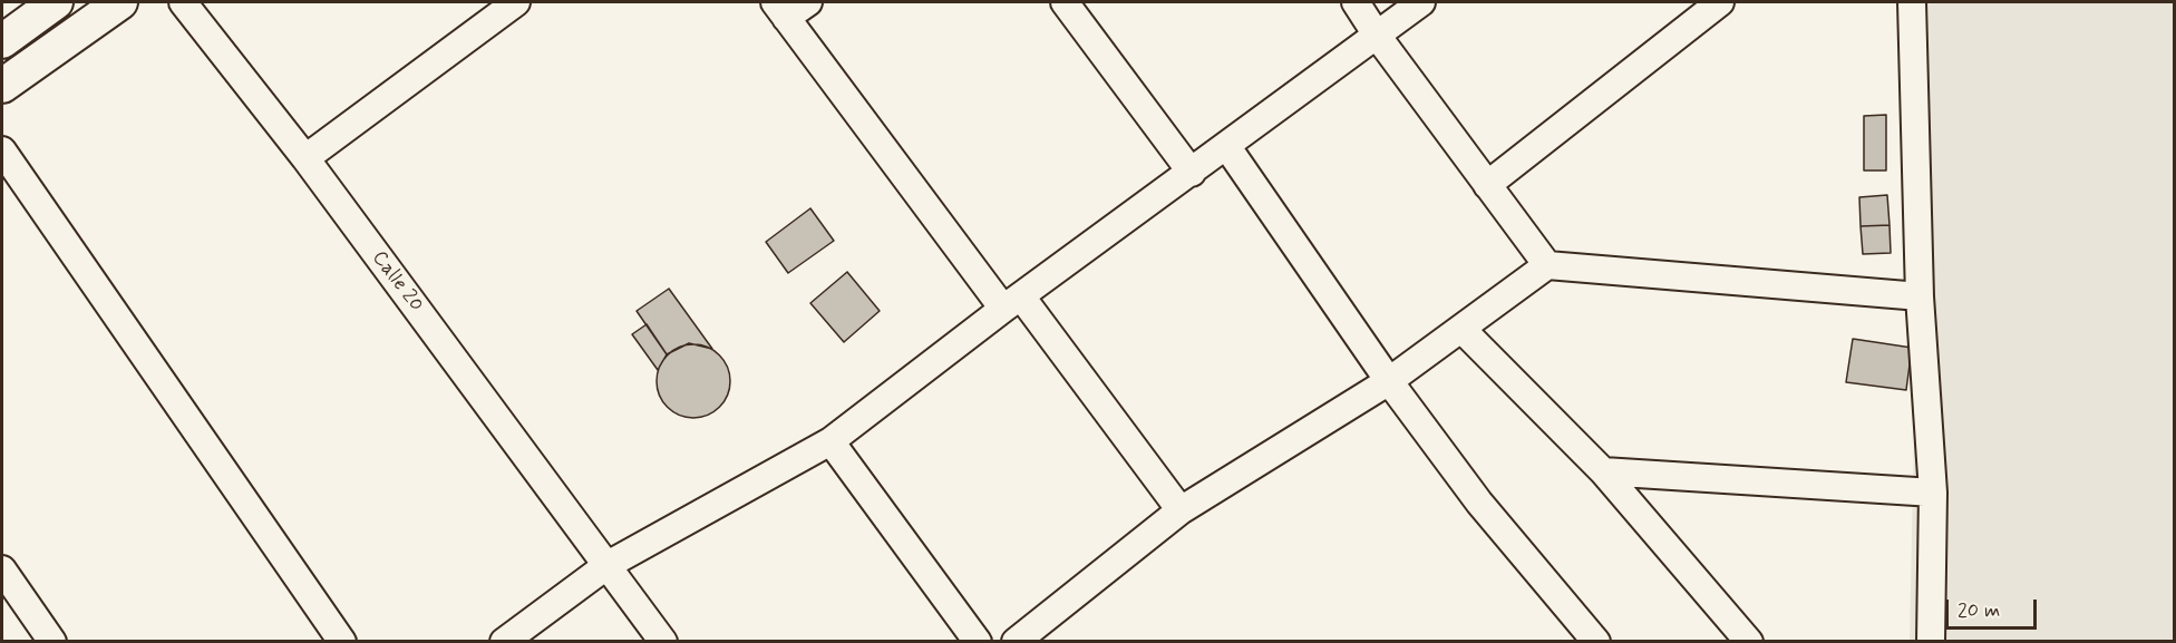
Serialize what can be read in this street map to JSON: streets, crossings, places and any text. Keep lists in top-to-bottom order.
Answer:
{
  "streets": {
    "street": ["Calle 20"]
  },
  "scale_bar": "20 m"
}
